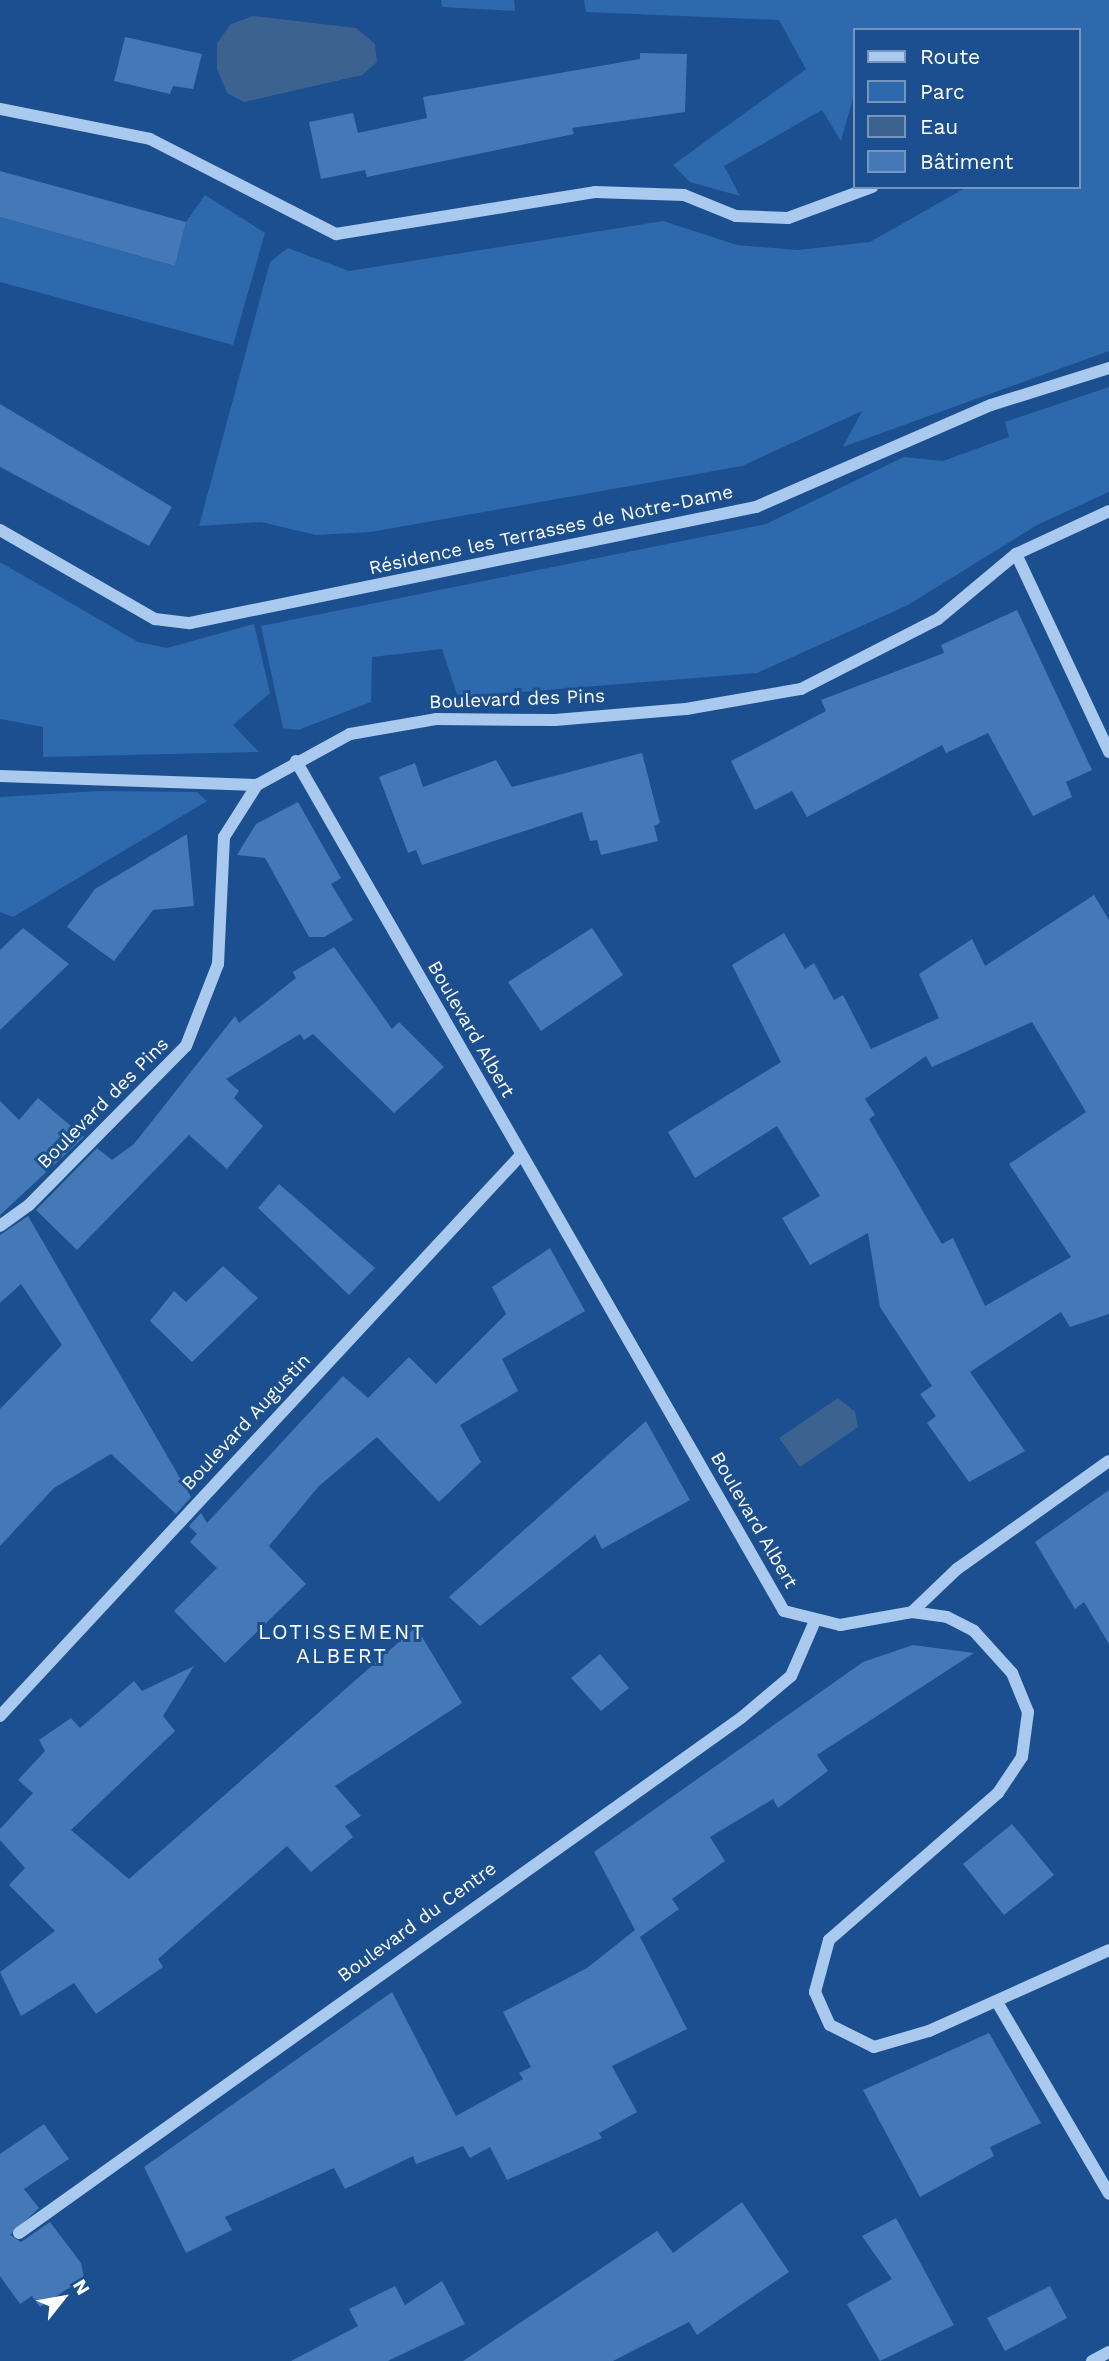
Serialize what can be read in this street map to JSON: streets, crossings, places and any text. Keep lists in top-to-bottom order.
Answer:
{
  "streets": {
    "street": [
      "Résidence les Terrasses de Notre-Dame",
      "Boulevard des Pins",
      "Boulevard Albert",
      "Boulevard Augustin",
      "Boulevard du Centre"
    ]
  },
  "crossings": [
    ["Boulevard des Pins", "Boulevard Albert"],
    ["Boulevard Albert", "Boulevard Augustin"],
    ["Boulevard Albert", "Boulevard du Centre"]
  ],
  "districts": ["LOTISSEMENT ALBERT"],
  "legend": [
    "Route",
    "Parc",
    "Eau",
    "Bâtiment"
  ],
  "north": "top right"
}
